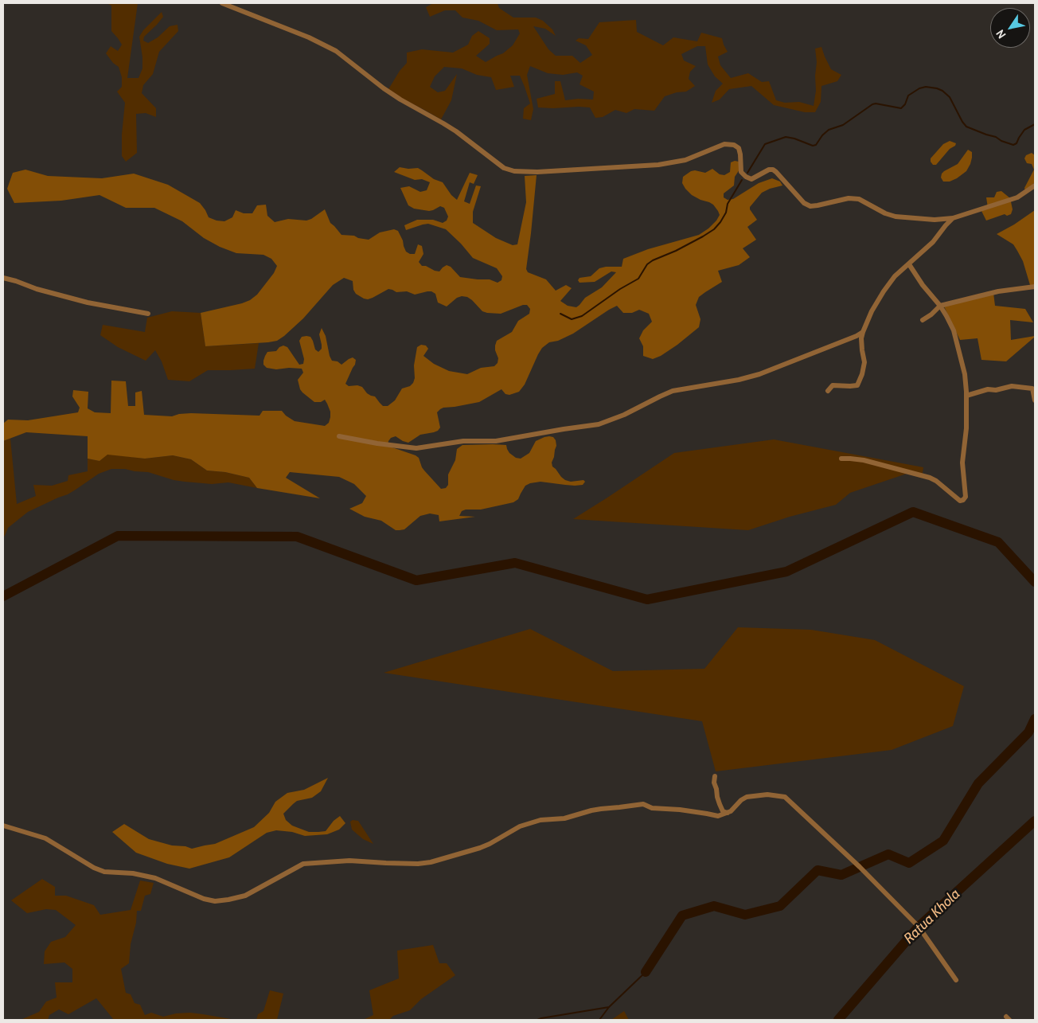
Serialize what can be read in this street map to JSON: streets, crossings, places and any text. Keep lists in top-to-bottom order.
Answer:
{
  "water": ["Ratua Khola"],
  "north": "bottom left"
}
